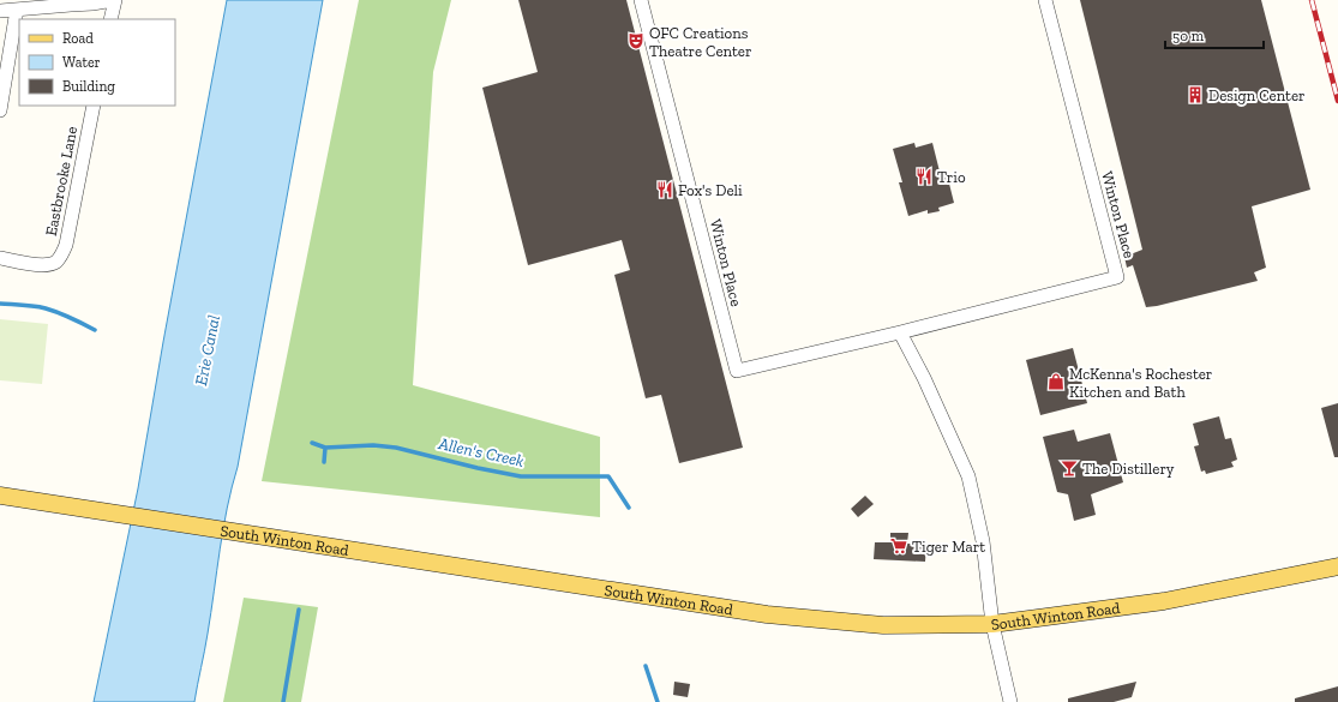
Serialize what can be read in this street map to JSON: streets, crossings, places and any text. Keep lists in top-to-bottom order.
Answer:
{
  "streets": {
    "main road": ["South Winton Road"],
    "street": ["Eastbrooke Lane", "Winton Place"]
  },
  "water": ["Erie Canal", "Allen's Creek"],
  "places": {
    "theatre": ["OFC Creations Theatre Center"],
    "building": ["Design Center"],
    "restaurant": ["Trio", "Fox's Deli"],
    "shop": ["McKenna's Rochester Kitchen and Bath"],
    "bar": ["The Distillery"],
    "supermarket": ["Tiger Mart"]
  },
  "legend": ["Road", "Water", "Building"],
  "scale_bar": "50 m"
}
